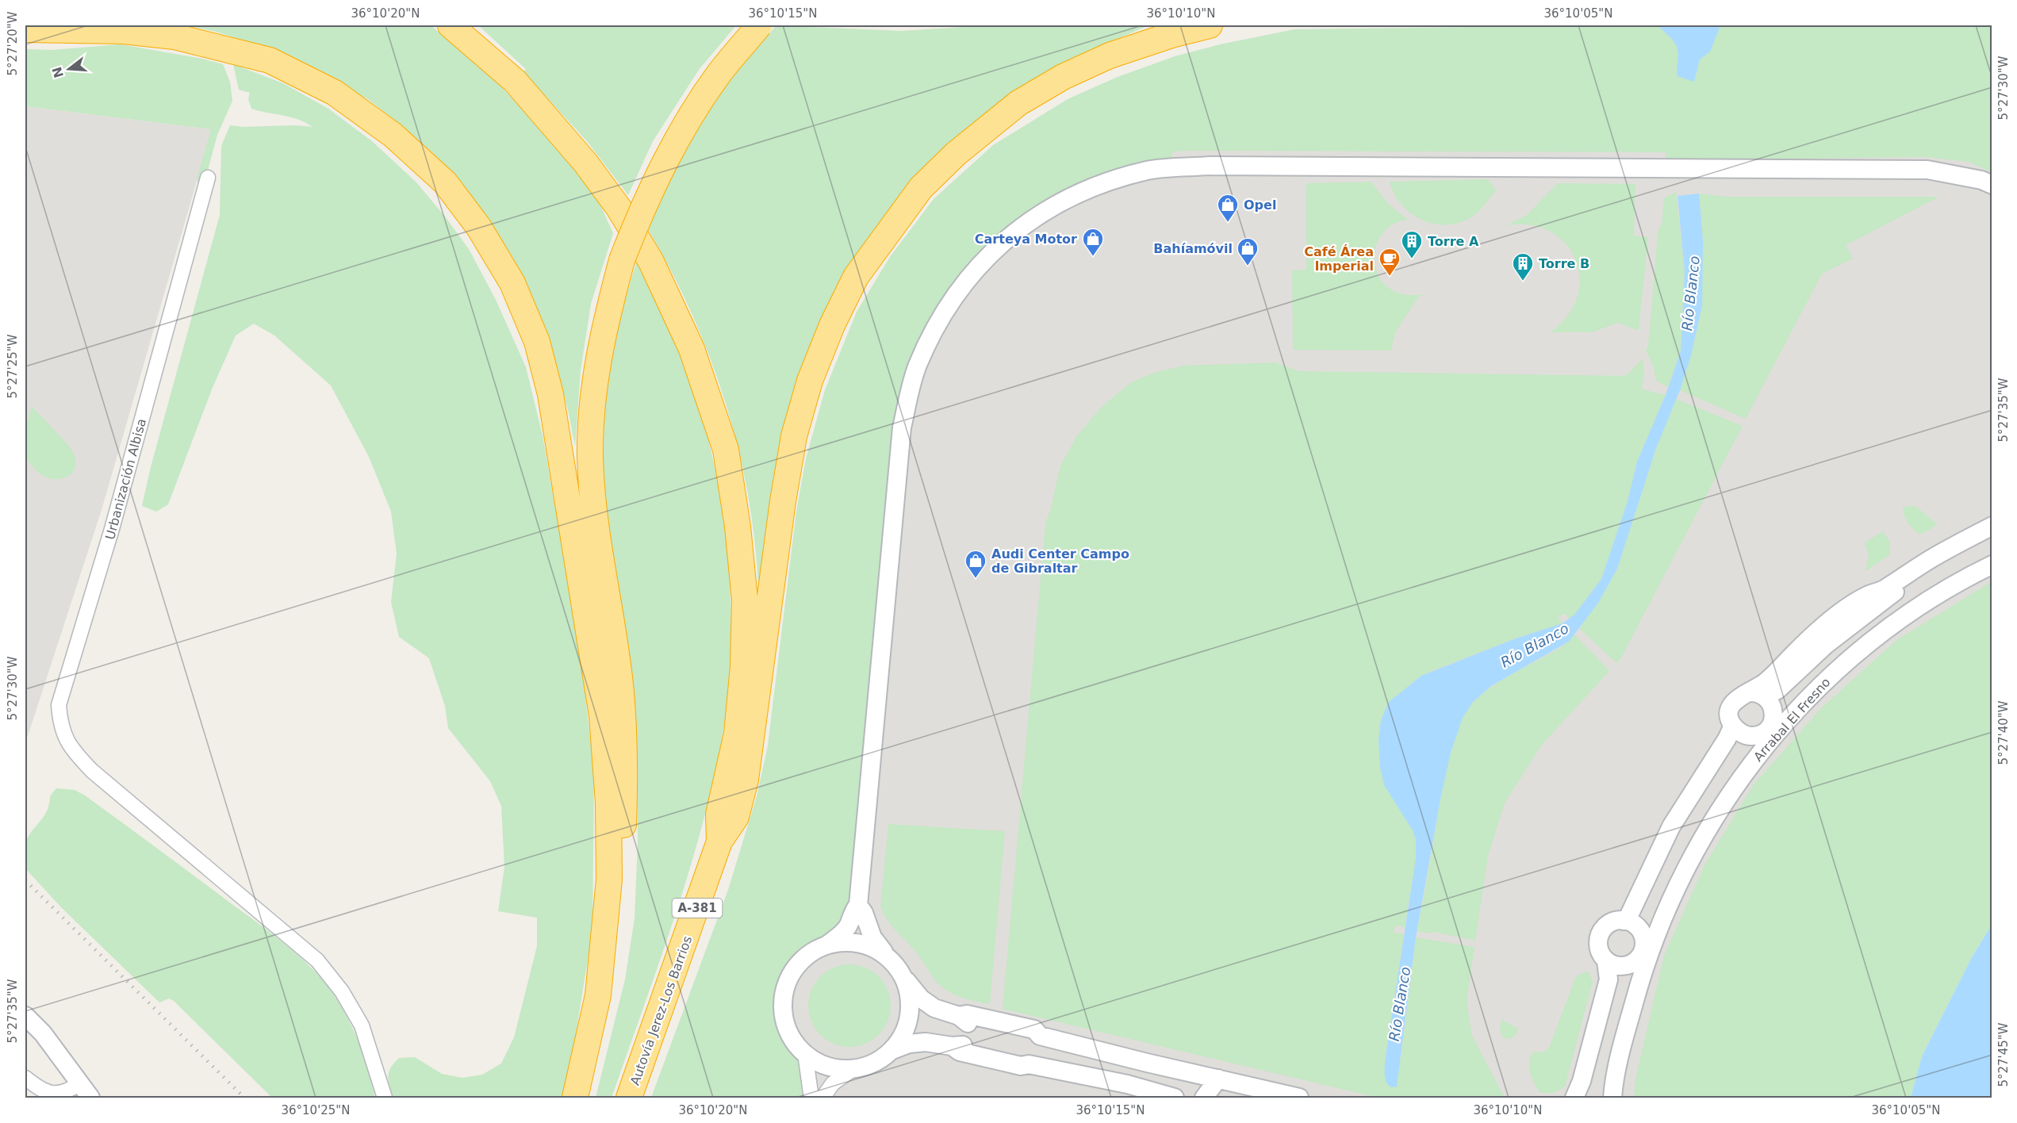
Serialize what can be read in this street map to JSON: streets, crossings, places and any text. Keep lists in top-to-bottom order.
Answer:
{
  "streets": {
    "highway": ["A-381", "Autovía Jerez-Los Barrios"],
    "street": ["Urbanización Albisa", "Arrabal El Fresno"]
  },
  "water": ["Río Blanco"],
  "places": {
    "shop": [
      "Opel",
      "Carteya Motor",
      "Bahíamóvil",
      "Audi Center Campo de Gibraltar"
    ],
    "building": ["Torre A", "Torre B"],
    "cafe": ["Café Área Imperial"]
  },
  "north": "left",
  "coordinates": [
    "36°10'20\"N",
    "36°10'15\"N",
    "36°10'10\"N",
    "36°10'05\"N",
    "5°27'20\"W",
    "5°27'30\"W",
    "5°27'25\"W",
    "5°27'35\"W",
    "5°27'40\"W",
    "5°27'45\"W",
    "36°10'25\"N"
  ]
}
